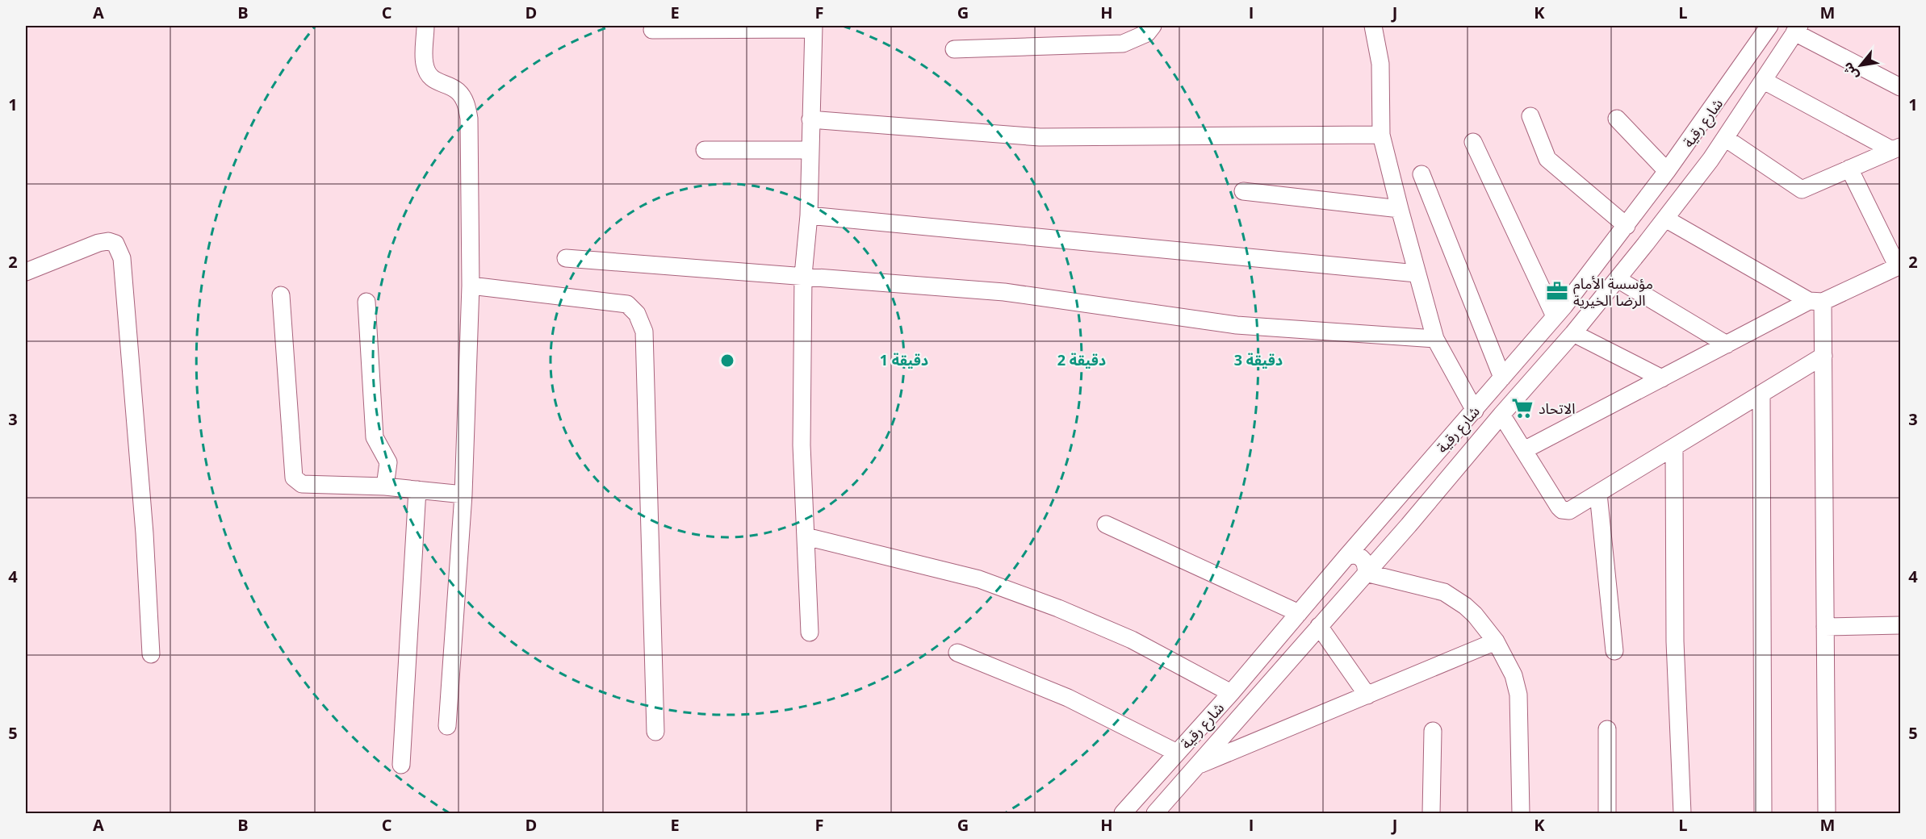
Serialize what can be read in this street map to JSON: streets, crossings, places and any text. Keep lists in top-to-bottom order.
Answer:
{
  "streets": {
    "street": ["شارع رقية"]
  },
  "places": {
    "office": ["مؤسسة الأمام الرضا الخيرية"],
    "supermarket": ["الاتحاد"]
  },
  "north": "bottom left",
  "grid": {
    "columns": [
      "A",
      "B",
      "C",
      "D",
      "E",
      "F",
      "G",
      "H",
      "I",
      "J",
      "K",
      "L",
      "M"
    ],
    "rows": [
      "1",
      "2",
      "3",
      "4",
      "5"
    ]
  },
  "rings": ["1 دقيقة", "2 دقيقة", "3 دقيقة"]
}
